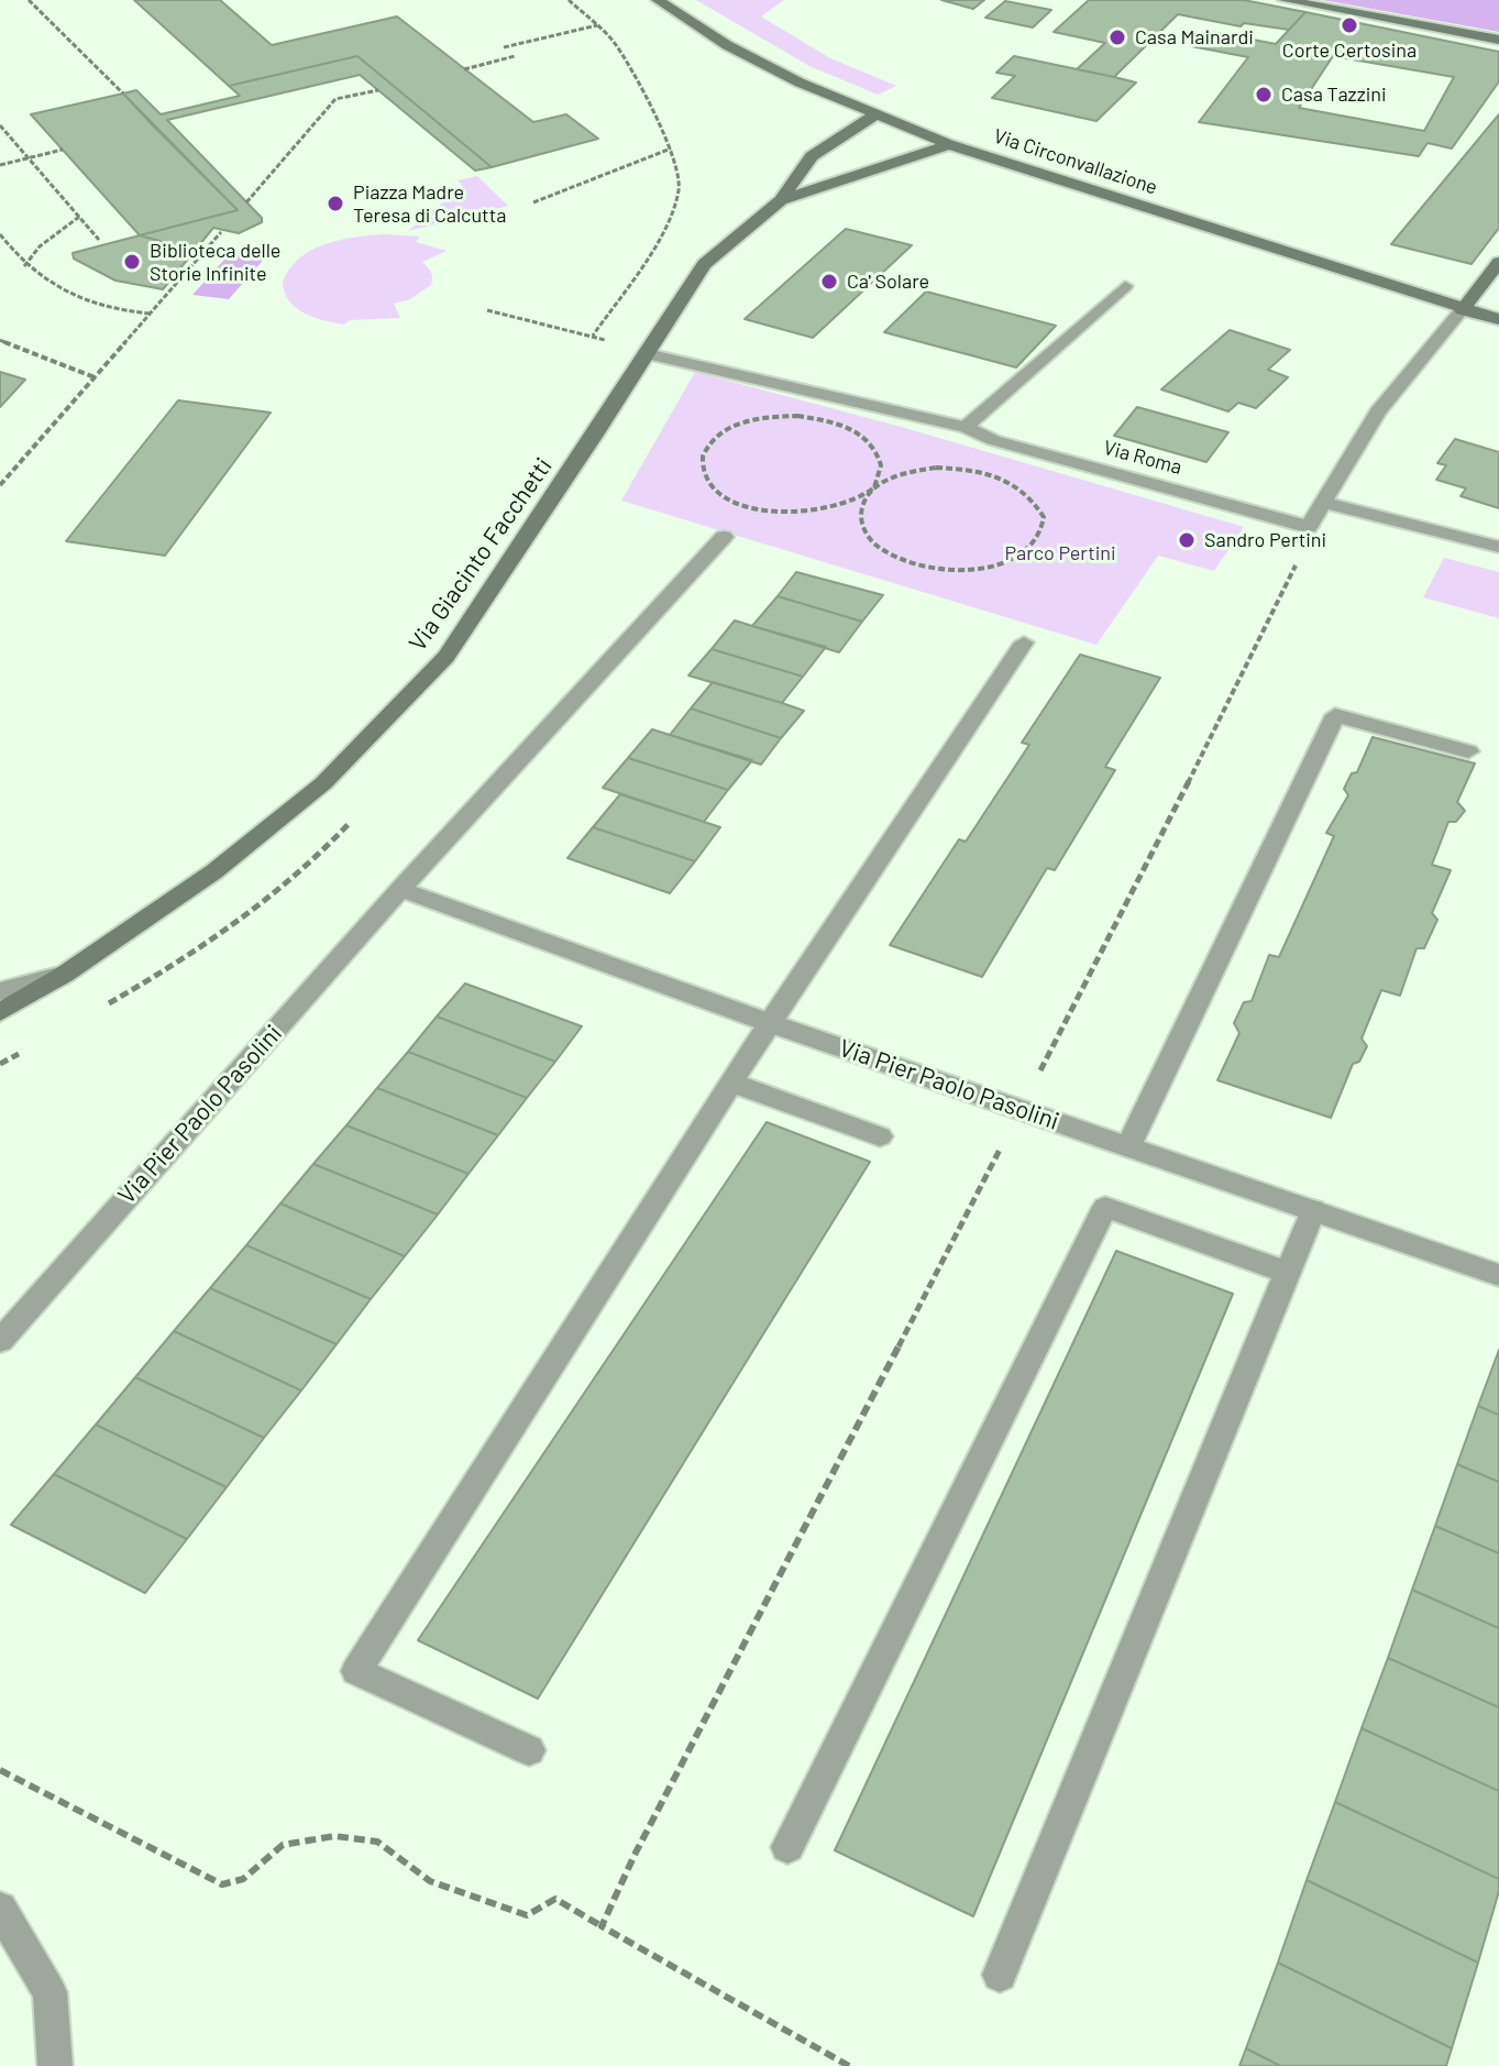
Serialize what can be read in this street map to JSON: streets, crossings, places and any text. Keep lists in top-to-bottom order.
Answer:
{
  "streets": {
    "main road": ["Via Circonvallazione", "Via Giacinto Facchetti"],
    "street": ["Via Roma", "Via Pier Paolo Pasolini"]
  },
  "crossings": [
    ["Via Circonvallazione", "Via Giacinto Facchetti"],
    ["Via Roma", "Via Giacinto Facchetti"]
  ],
  "parks": ["Parco Pertini"],
  "places": [
    "Corte Certosina",
    "Casa Mainardi",
    "Casa Tazzini",
    "Piazza Madre Teresa di Calcutta",
    "Biblioteca delle Storie Infinite",
    "Ca' Solare",
    "Sandro Pertini"
  ]
}
